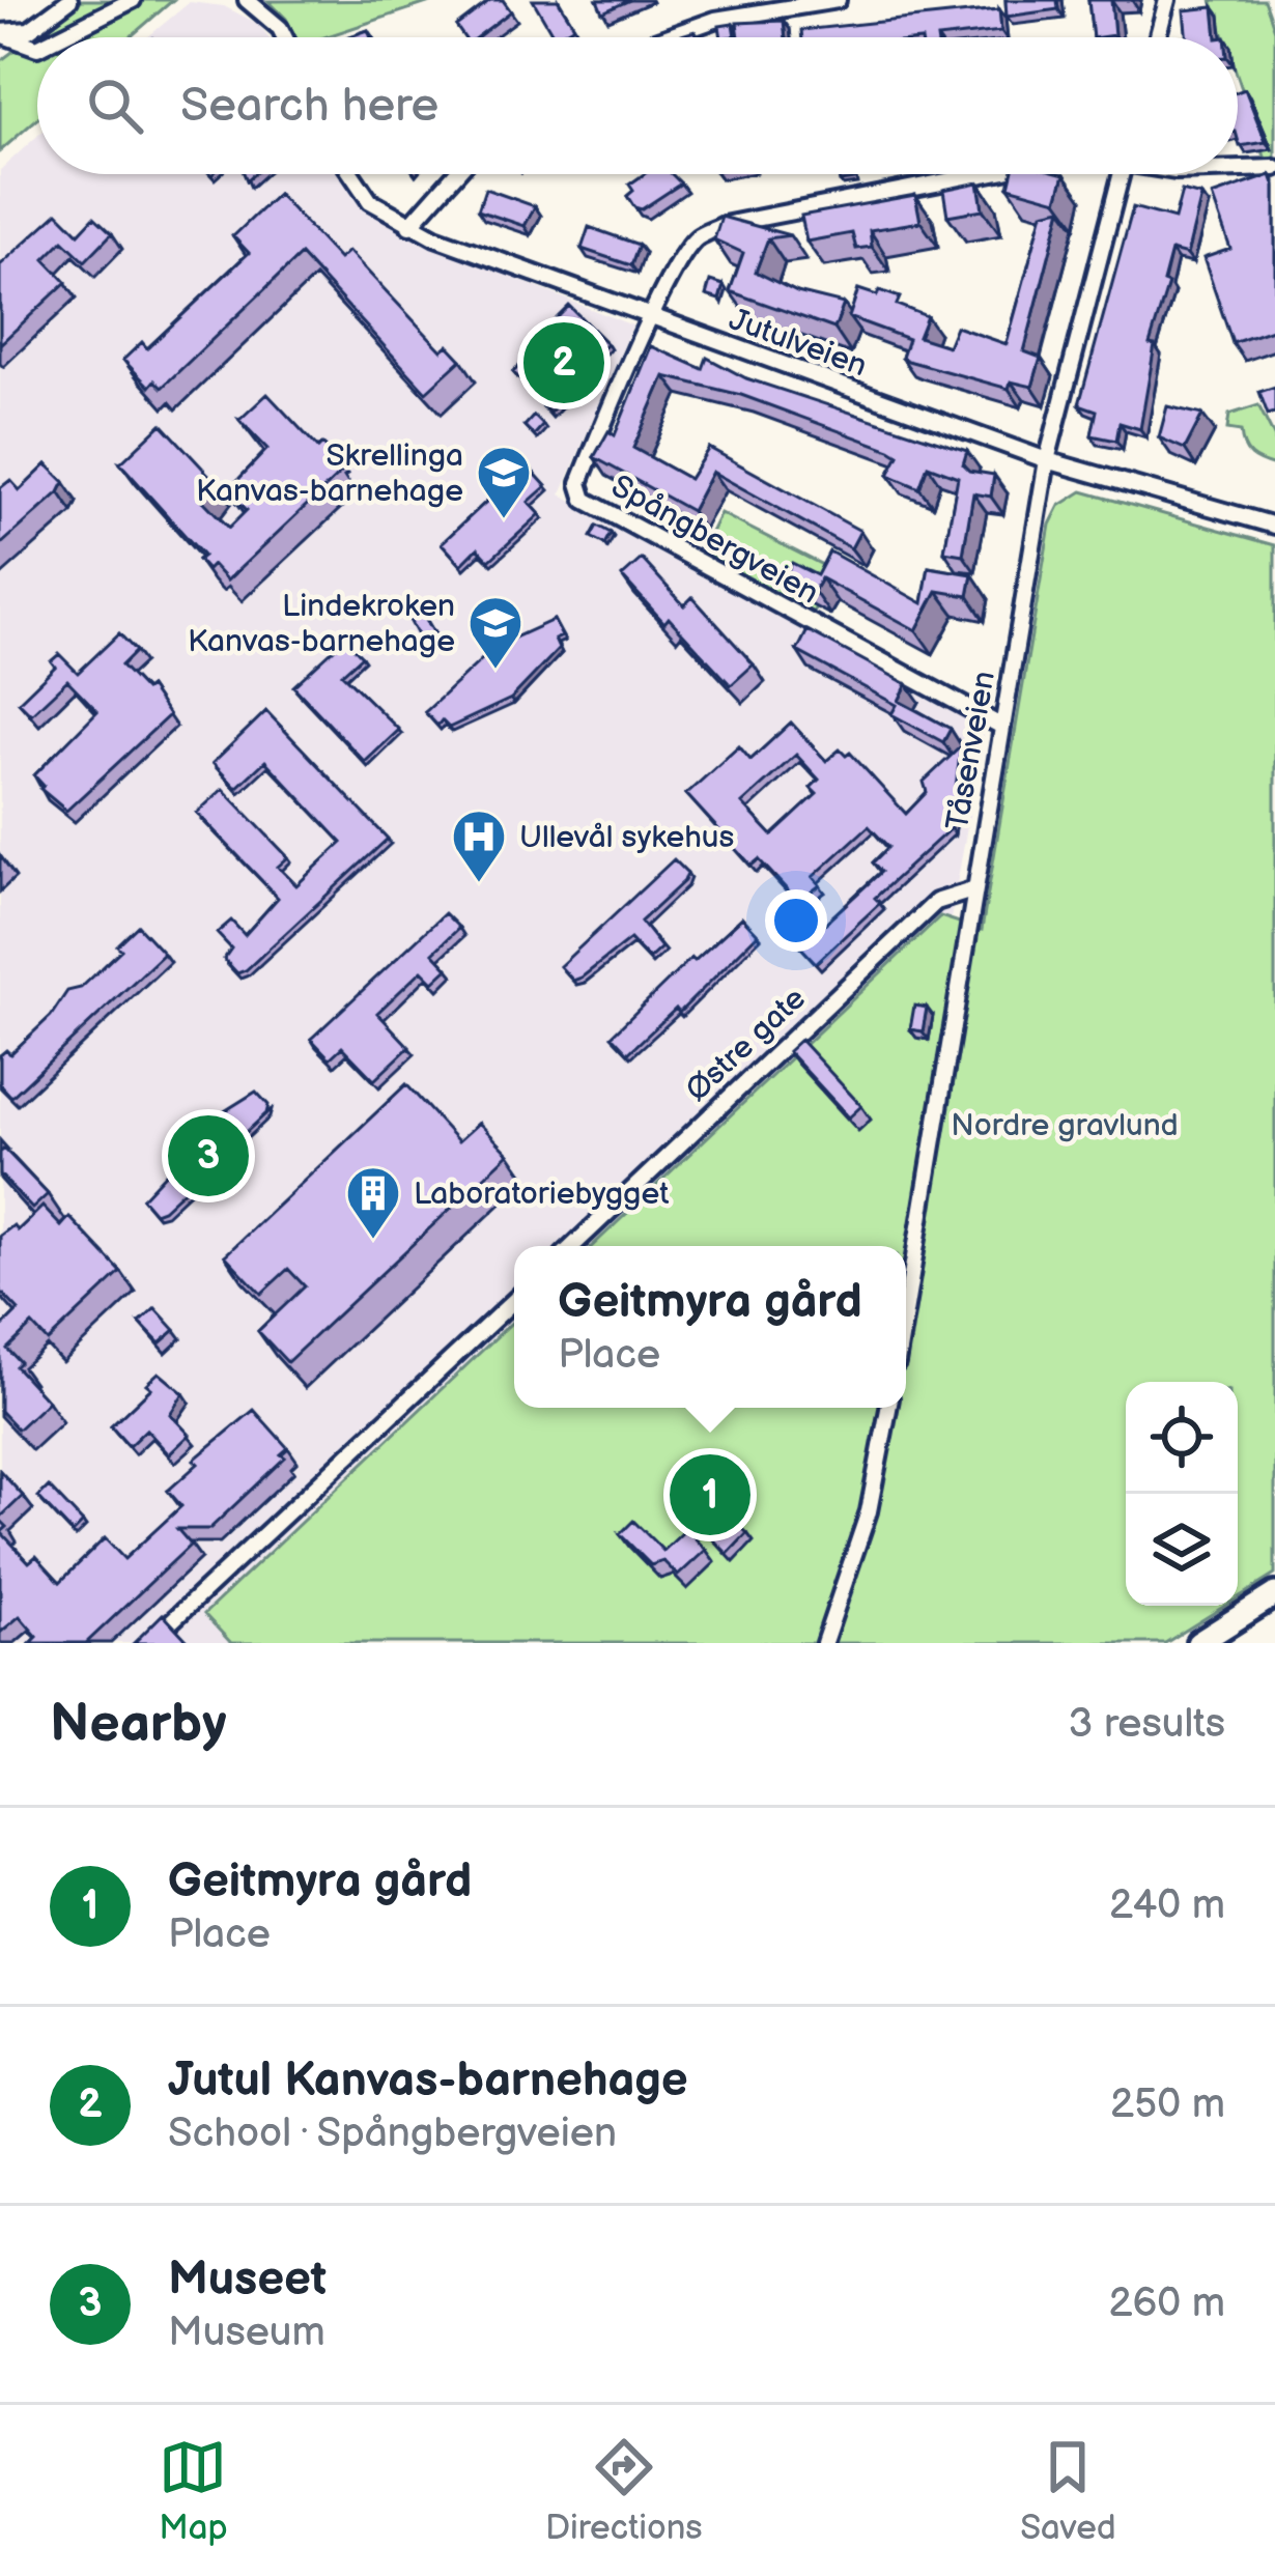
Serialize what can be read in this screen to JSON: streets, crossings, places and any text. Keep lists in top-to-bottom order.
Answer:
{
  "streets": {
    "street": [
      "Jutulveien",
      "Spångbergveien",
      "Tåsenveien",
      "Østre gate"
    ]
  },
  "crossings": [
    ["Jutulveien", "Spångbergveien"],
    ["Jutulveien", "Tåsenveien"],
    ["Spångbergveien", "Tåsenveien"],
    ["Tåsenveien", "Østre gate"]
  ],
  "parks": ["Nordre gravlund"],
  "places": {
    "school or university": ["Skrellinga Kanvas-barnehage", "Lindekroken Kanvas-barnehage"],
    "hospital": ["Ullevål sykehus"],
    "building": ["Laboratoriebygget"]
  },
  "page": {
    "search": "Search here",
    "pins": ["2", "3", "1"],
    "popup": ["Geitmyra gård", "Place"],
    "heading": ["Nearby", "3 results"],
    "list": [
      {
        "mark": "1",
        "name": "Geitmyra gård",
        "note": "Place",
        "value": "240 m"
      },
      {
        "mark": "2",
        "name": "Jutul Kanvas-barnehage",
        "note": "School · Spångbergveien",
        "value": "250 m"
      },
      {
        "mark": "3",
        "name": "Museet",
        "note": "Museum",
        "value": "260 m"
      }
    ],
    "nav": ["Map", "Directions", "Saved"]
  }
}
